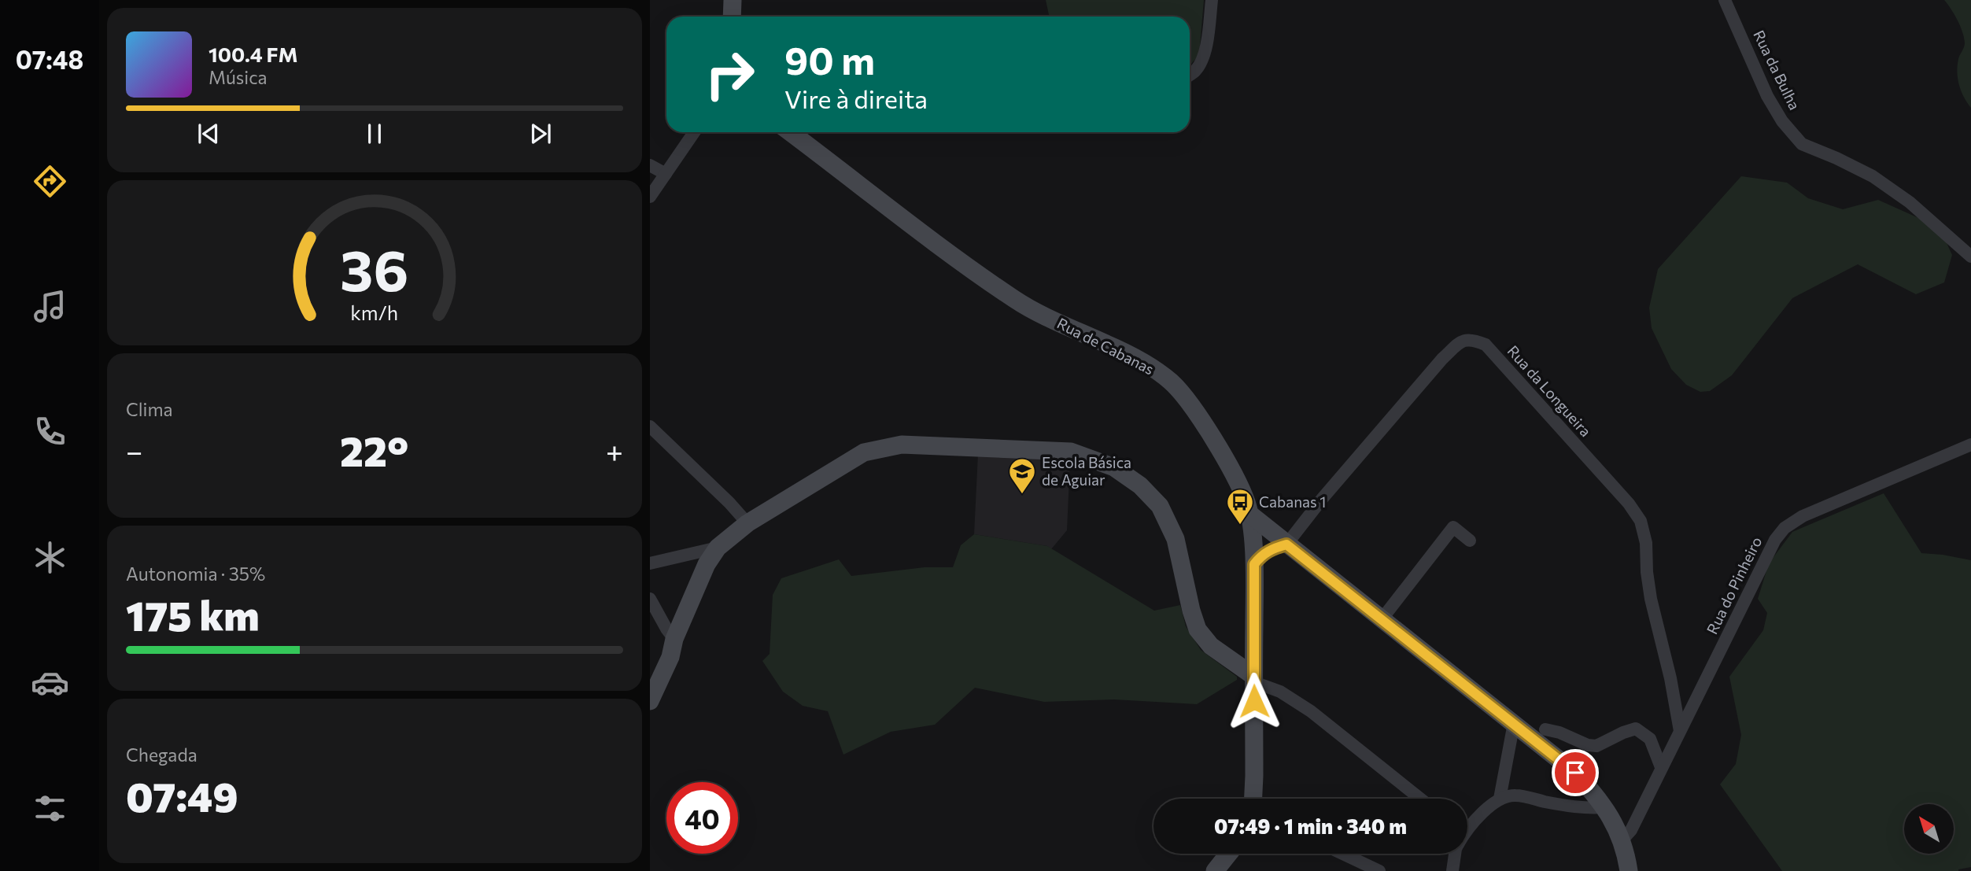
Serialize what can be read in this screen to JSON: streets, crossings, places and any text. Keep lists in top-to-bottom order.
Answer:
{
  "streets": {
    "street": [
      "Rua da Bulha",
      "Rua de Cabanas",
      "Rua da Longueira",
      "Rua do Pinheiro"
    ]
  },
  "crossings": [
    ["Rua da Longueira", "Rua do Pinheiro"]
  ],
  "places": {
    "school or university": ["Escola Básica de Aguiar"],
    "bus stop": ["Cabanas 1"]
  },
  "north": "top left",
  "page": {
    "tabs": "07:48",
    "turn": ["90 m", "Vire à direita"],
    "song": ["100.4 FM", "Música"],
    "tile": [
      "Clima",
      ["Autonomia · 35%", "175 km"],
      ["Chegada", "07:49"]
    ],
    "heat": ["−", "22°", "+"],
    "limit": "40",
    "trip": "07:49 · 1 min · 340 m",
    "gauge": ["36", "km/h"]
  }
}
